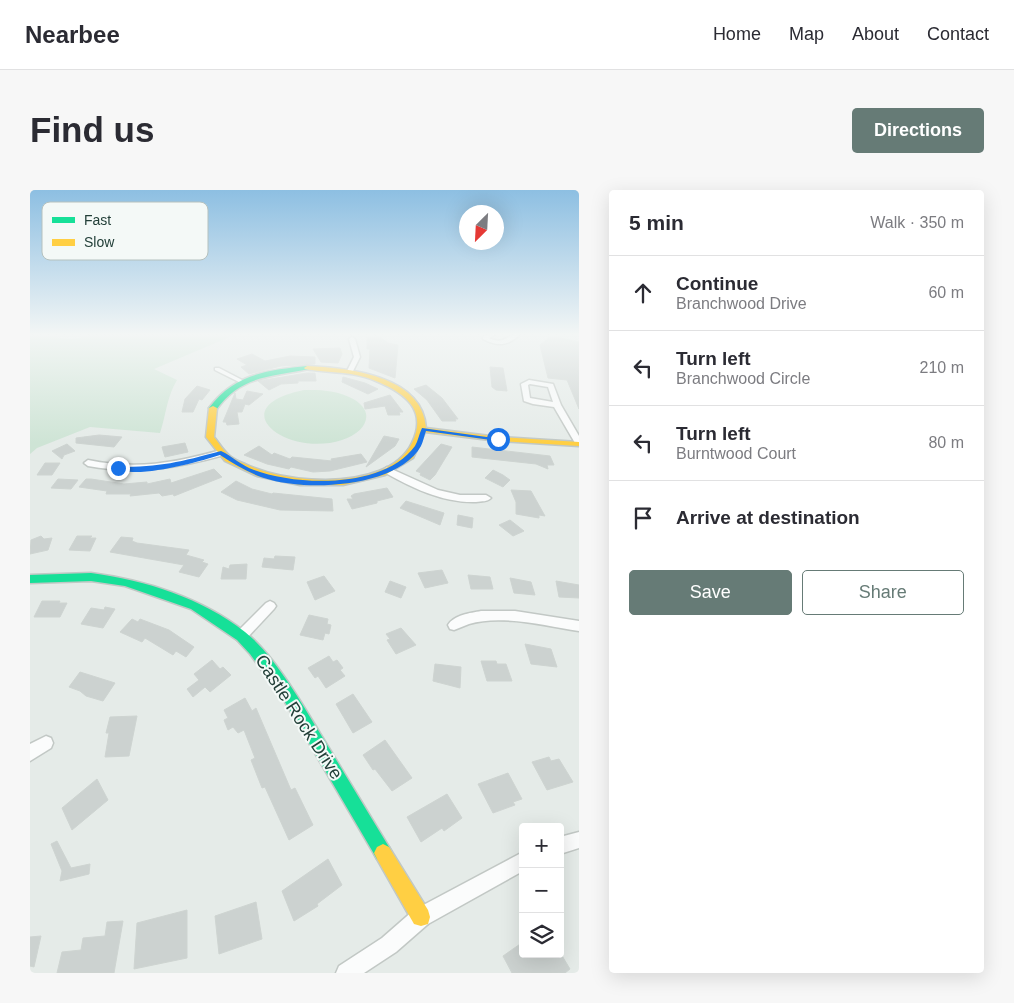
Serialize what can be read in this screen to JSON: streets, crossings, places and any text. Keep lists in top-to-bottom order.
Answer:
{
  "streets": {
    "street": ["Castle Rock Drive"]
  },
  "legend": ["Fast", "Slow"],
  "north": "bottom left",
  "page": {
    "header": "Nearbee",
    "nav": [
      "Home",
      "Map",
      "About",
      "Contact"
    ],
    "buttons": [
      "Directions",
      ["Save", "Share"]
    ],
    "title": "Find us",
    "heading": ["5 min", "Walk · 350 m"],
    "list": [
      ["Continue", "Branchwood Drive", "60 m"],
      ["Turn left", "Branchwood Circle", "210 m"],
      ["Turn left", "Burntwood Court", "80 m"],
      "Arrive at destination"
    ],
    "map_buttons": ["+", "−"]
  }
}
